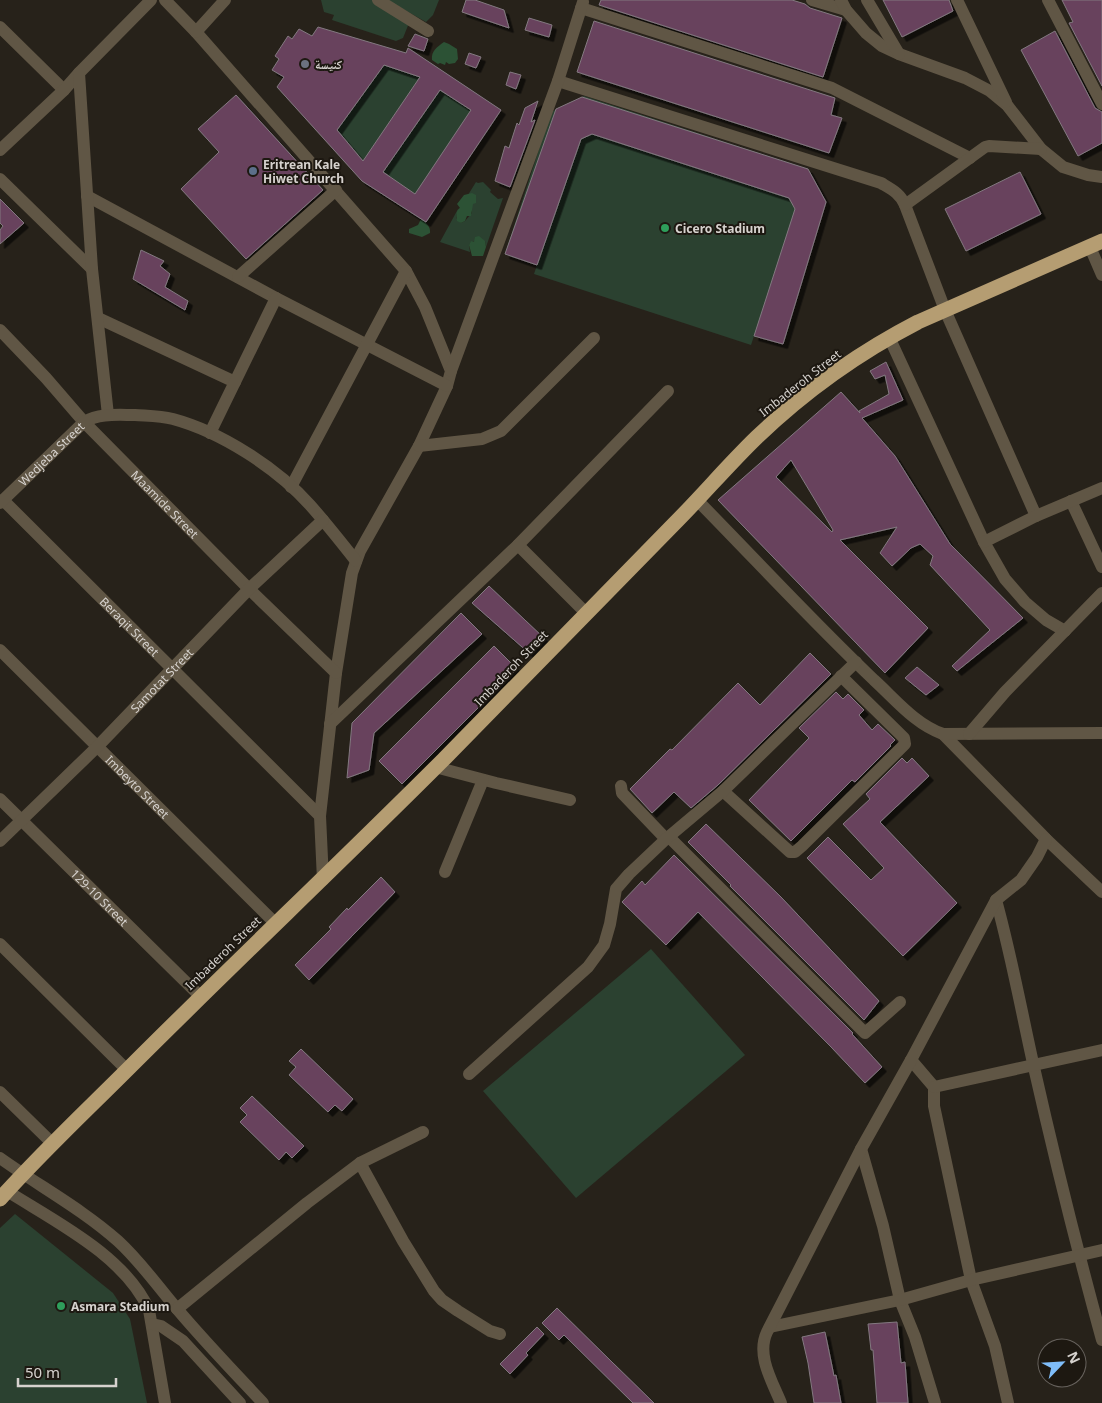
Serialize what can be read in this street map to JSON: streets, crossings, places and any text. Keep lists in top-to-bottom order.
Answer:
{
  "streets": {
    "highway": ["Imbaderoh Street"],
    "street": [
      "Wedjeba Street",
      "Maamide Street",
      "Beraqit Street",
      "Samotat Street",
      "Imbeyto Street",
      "129-10 Street"
    ]
  },
  "crossings": [
    ["Imbaderoh Street", "Imbeyto Street"],
    ["Imbaderoh Street", "129-10 Street"],
    ["Wedjeba Street", "Maamide Street"],
    ["Wedjeba Street", "Beraqit Street"],
    ["Wedjeba Street", "Samotat Street"],
    ["Maamide Street", "Samotat Street"],
    ["Beraqit Street", "Samotat Street"],
    ["Samotat Street", "Imbeyto Street"],
    ["Samotat Street", "129-10 Street"]
  ],
  "places": [
    "كنيسة",
    "Eritrean Kale Hiwet Church",
    "Cicero Stadium",
    "Asmara Stadium"
  ],
  "scale_bar": "50 m",
  "north": "top right"
}
